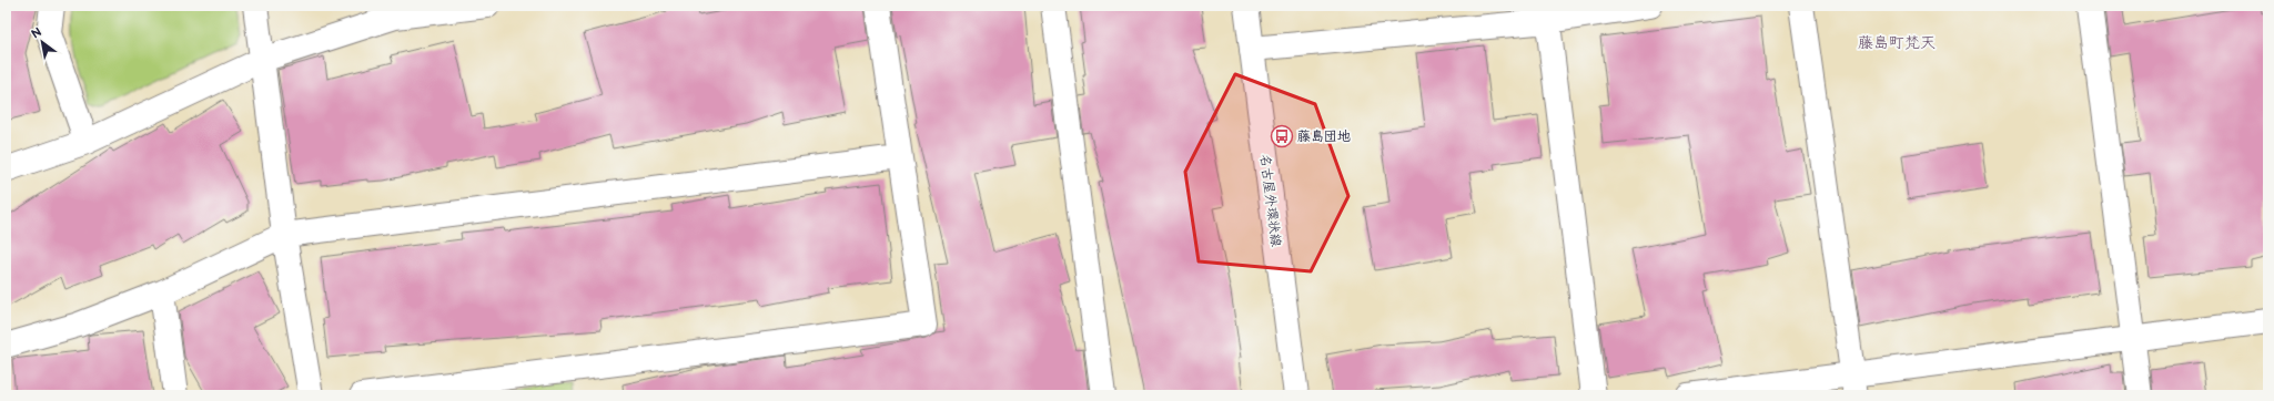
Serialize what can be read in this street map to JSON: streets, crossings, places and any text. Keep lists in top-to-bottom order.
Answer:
{
  "streets": {
    "street": ["名古屋外環状線"]
  },
  "districts": ["藤島町梵天"],
  "places": {
    "bus stop": ["藤島団地"]
  },
  "north": "top left"
}
